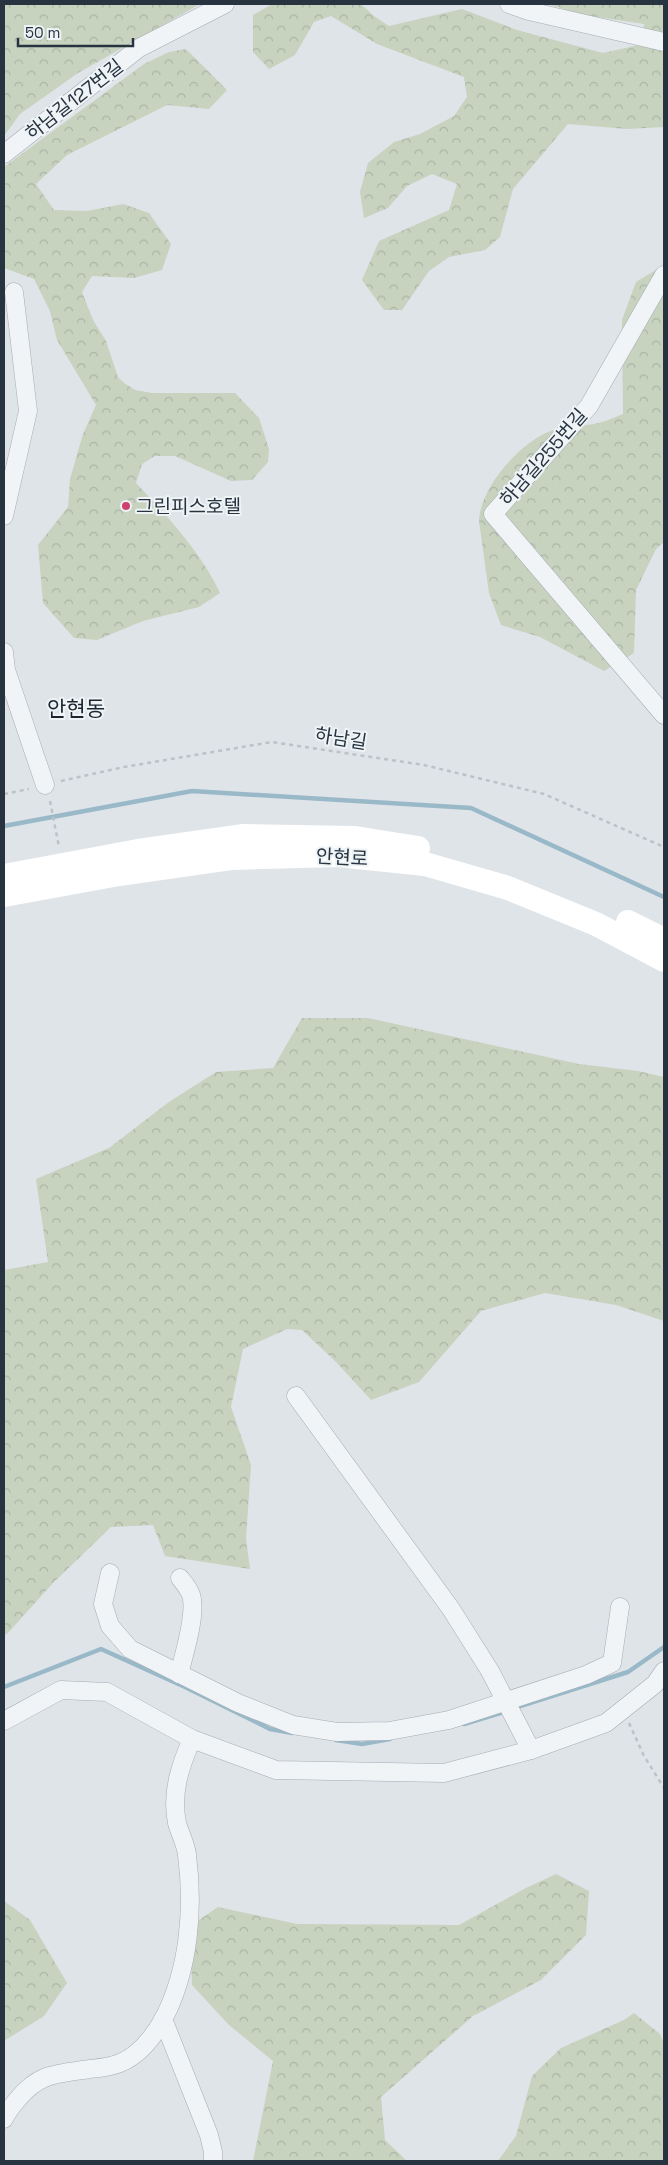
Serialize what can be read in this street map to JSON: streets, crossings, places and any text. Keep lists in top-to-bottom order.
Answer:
{
  "streets": {
    "street": ["하남길127번길", "하남길255번길", "안현로"],
    "path": ["하남길"]
  },
  "districts": ["안현동"],
  "places": ["그린피스호텔"],
  "scale_bar": "50 m"
}
